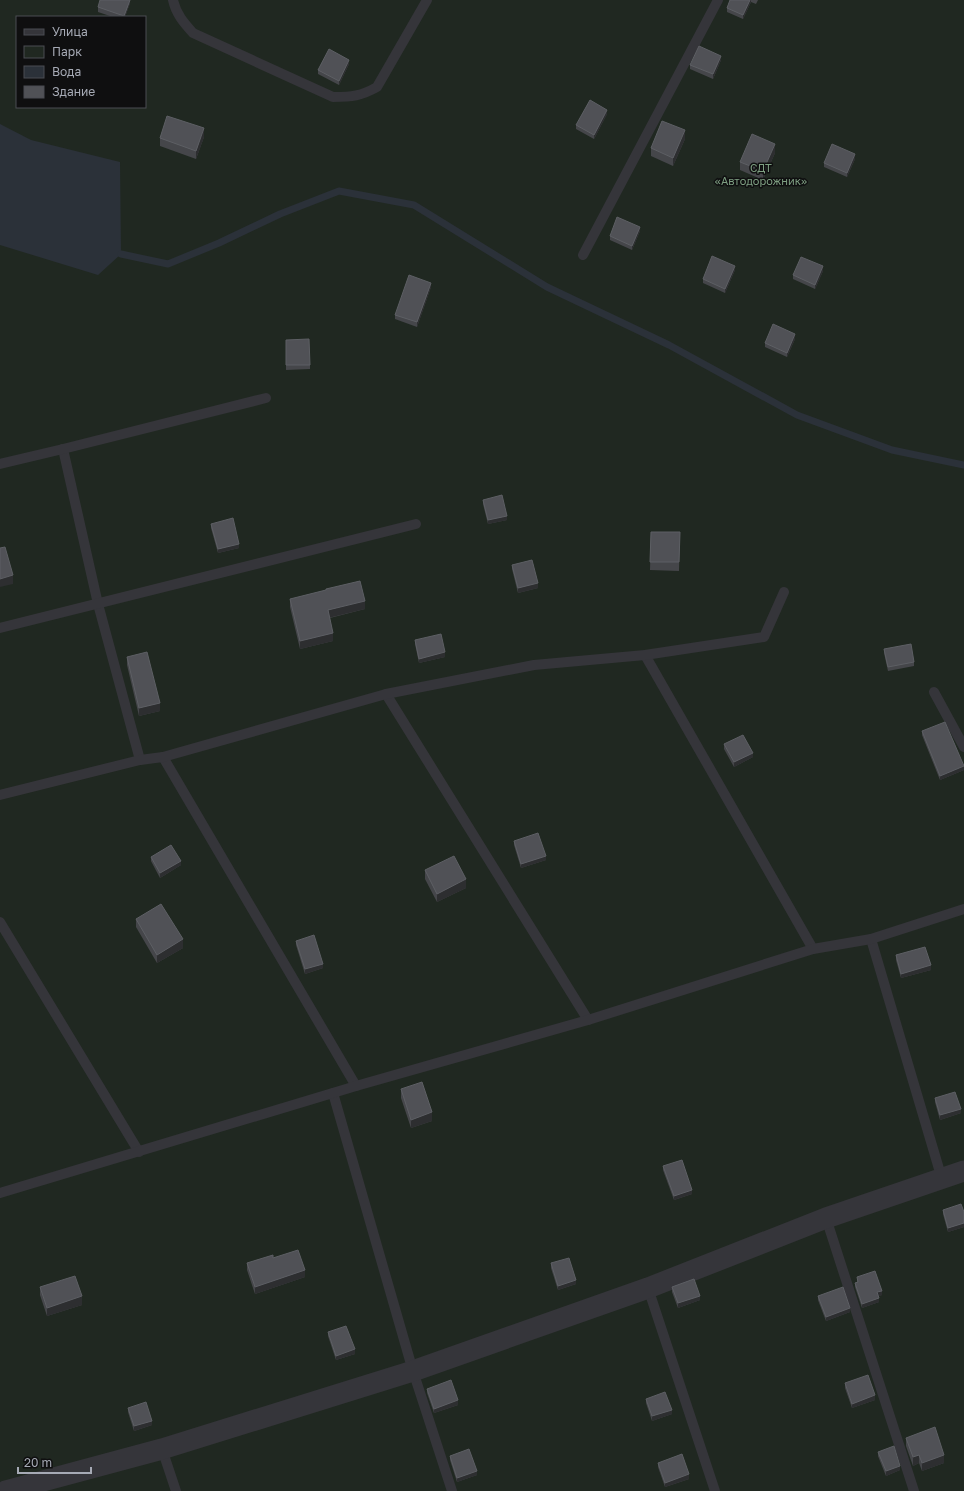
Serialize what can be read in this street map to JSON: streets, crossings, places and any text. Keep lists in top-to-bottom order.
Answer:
{
  "parks": ["СДТ «Автодорожник»"],
  "legend": [
    "Улица",
    "Парк",
    "Вода",
    "Здание"
  ],
  "scale_bar": "20 m"
}
